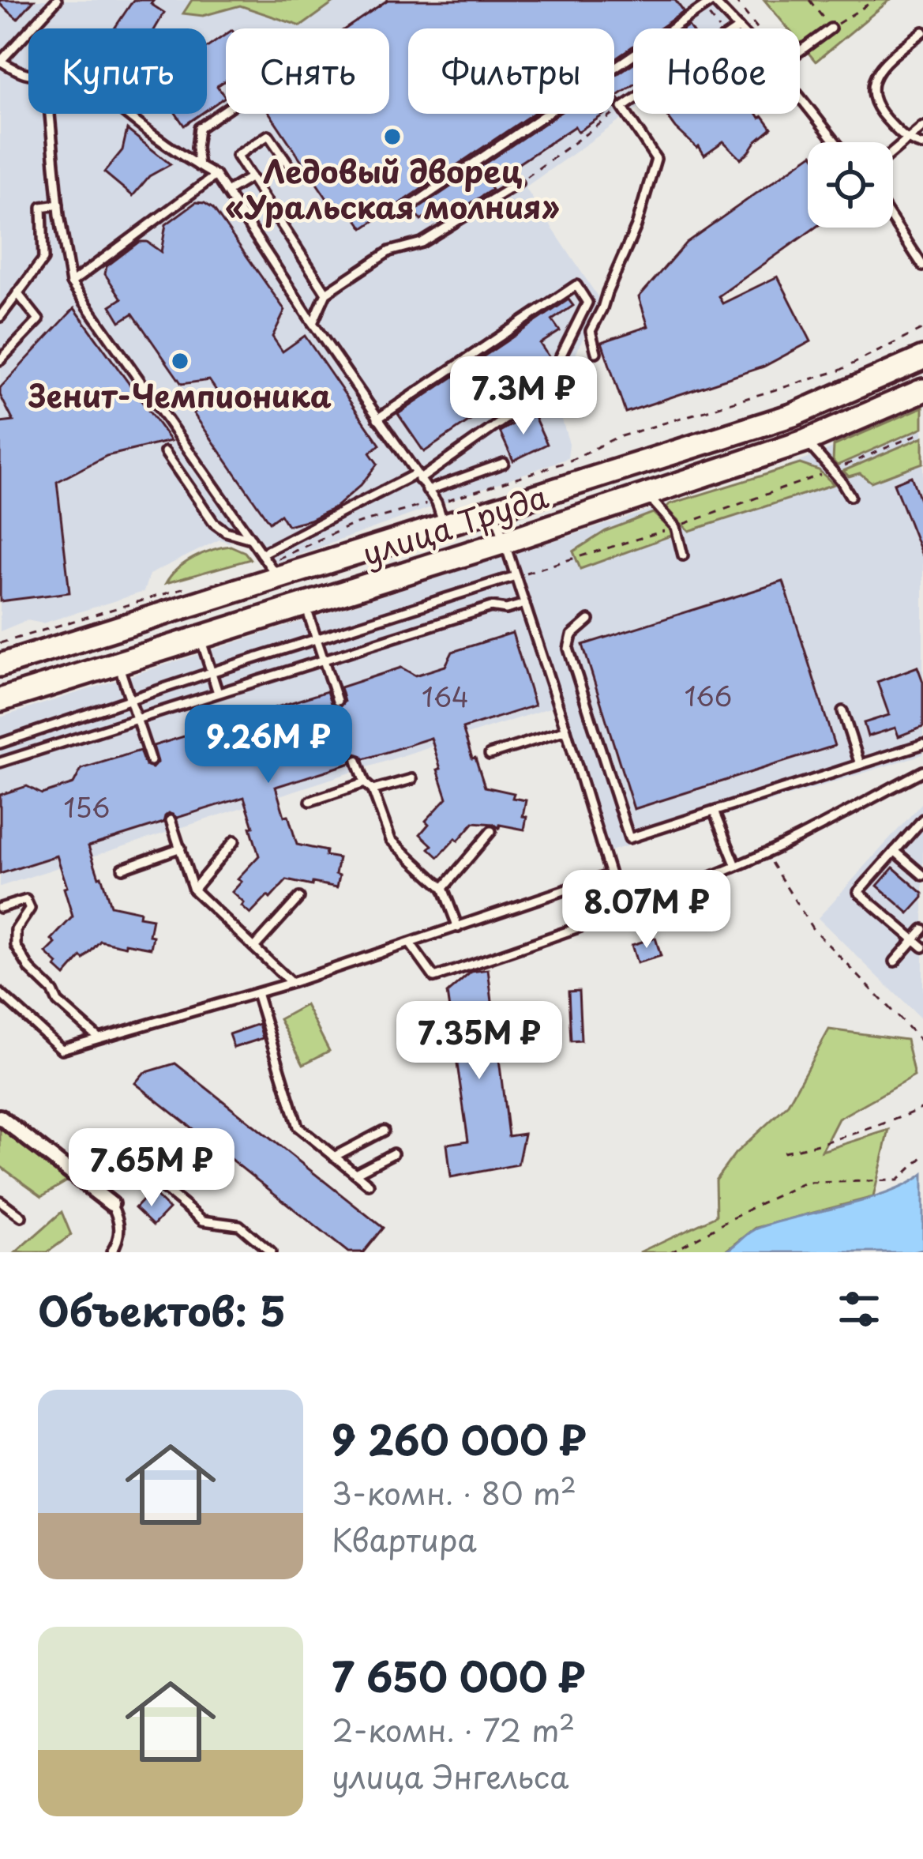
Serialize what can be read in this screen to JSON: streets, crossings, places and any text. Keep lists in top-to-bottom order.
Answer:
{
  "streets": {
    "main road": ["улица Труда"]
  },
  "places": ["Ледовый дворец «Уральская молния»", "Зенит-Чемпионика"],
  "house_numbers": ["166", "164", "156"],
  "page": {
    "chip": [
      "Купить",
      "Снять",
      "Фильтры",
      "Новое"
    ],
    "price": [
      "7.3M ₽",
      "9.26M ₽",
      "8.07M ₽",
      "7.35M ₽",
      "7.65M ₽"
    ],
    "heading": "Объектов: 5",
    "list": [
      {
        "name": "9 260 000 ₽",
        "note": "3-комн. · 80 m² · Квартира"
      },
      {
        "name": "7 650 000 ₽",
        "note": "2-комн. · 72 m² · улица Энгельса"
      }
    ]
  }
}
